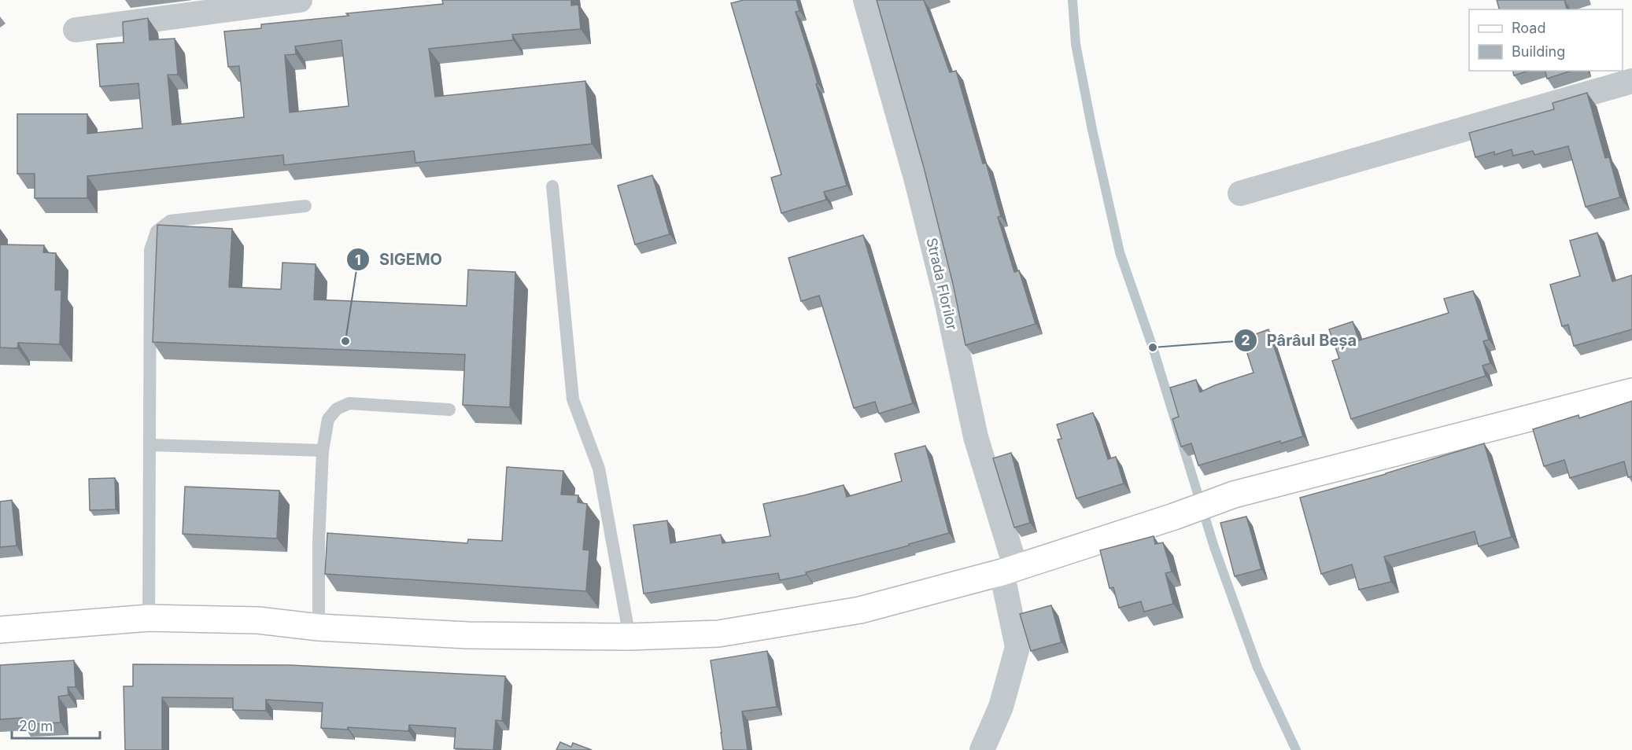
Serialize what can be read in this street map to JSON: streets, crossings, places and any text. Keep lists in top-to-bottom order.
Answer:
{
  "streets": {
    "street": ["Strada Florilor"]
  },
  "places": ["SIGEMO", "Pârâul Beșa"],
  "legend": ["Road", "Building"],
  "scale_bar": "20 m"
}
